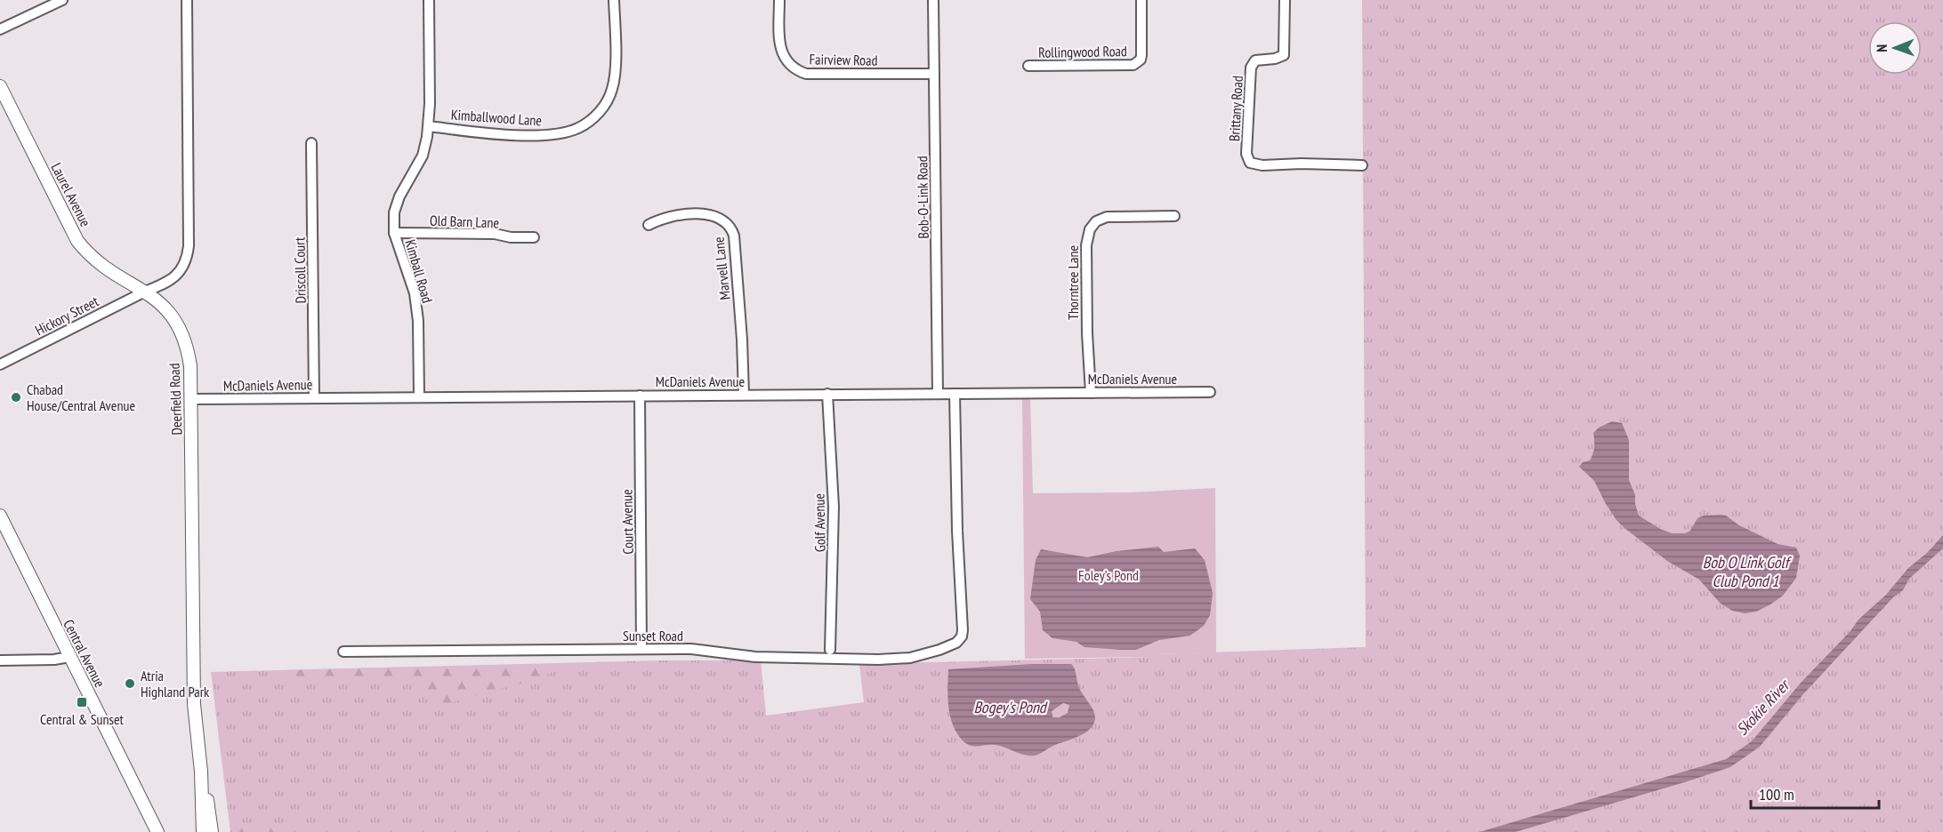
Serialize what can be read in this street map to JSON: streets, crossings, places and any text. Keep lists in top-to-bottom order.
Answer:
{
  "streets": {
    "street": [
      "Rollingwood Road",
      "Fairview Road",
      "Brittany Road",
      "Kimballwood Lane",
      "Laurel Avenue",
      "Bob-O-Link Road",
      "Old Barn Lane",
      "Marvell Lane",
      "Driscoll Court",
      "Kimball Road",
      "Thorntree Lane",
      "Hickory Street",
      "McDaniels Avenue",
      "Deerfield Road",
      "Court Avenue",
      "Golf Avenue",
      "Sunset Road",
      "Central Avenue"
    ]
  },
  "crossings": [
    ["Fairview Road", "Bob-O-Link Road"],
    ["Kimballwood Lane", "Kimball Road"],
    ["Laurel Avenue", "Hickory Street"],
    ["Laurel Avenue", "Deerfield Road"],
    ["Bob-O-Link Road", "McDaniels Avenue"],
    ["Old Barn Lane", "Kimball Road"],
    ["Marvell Lane", "McDaniels Avenue"],
    ["Driscoll Court", "McDaniels Avenue"],
    ["Kimball Road", "McDaniels Avenue"],
    ["Thorntree Lane", "McDaniels Avenue"],
    ["Hickory Street", "Deerfield Road"],
    ["McDaniels Avenue", "Deerfield Road"],
    ["McDaniels Avenue", "Court Avenue"],
    ["McDaniels Avenue", "Golf Avenue"],
    ["McDaniels Avenue", "Sunset Road"],
    ["Court Avenue", "Sunset Road"]
  ],
  "water": ["Bob O Link Golf Club Pond 1", "Bogey's Pond", "Skokie River"],
  "parks": ["Foley’s Pond"],
  "places": {
    "other": ["Chabad House/Central Avenue", "Atria Highland Park"],
    "transit": ["Central & Sunset"]
  },
  "scale_bar": "100 m",
  "north": "left"
}
